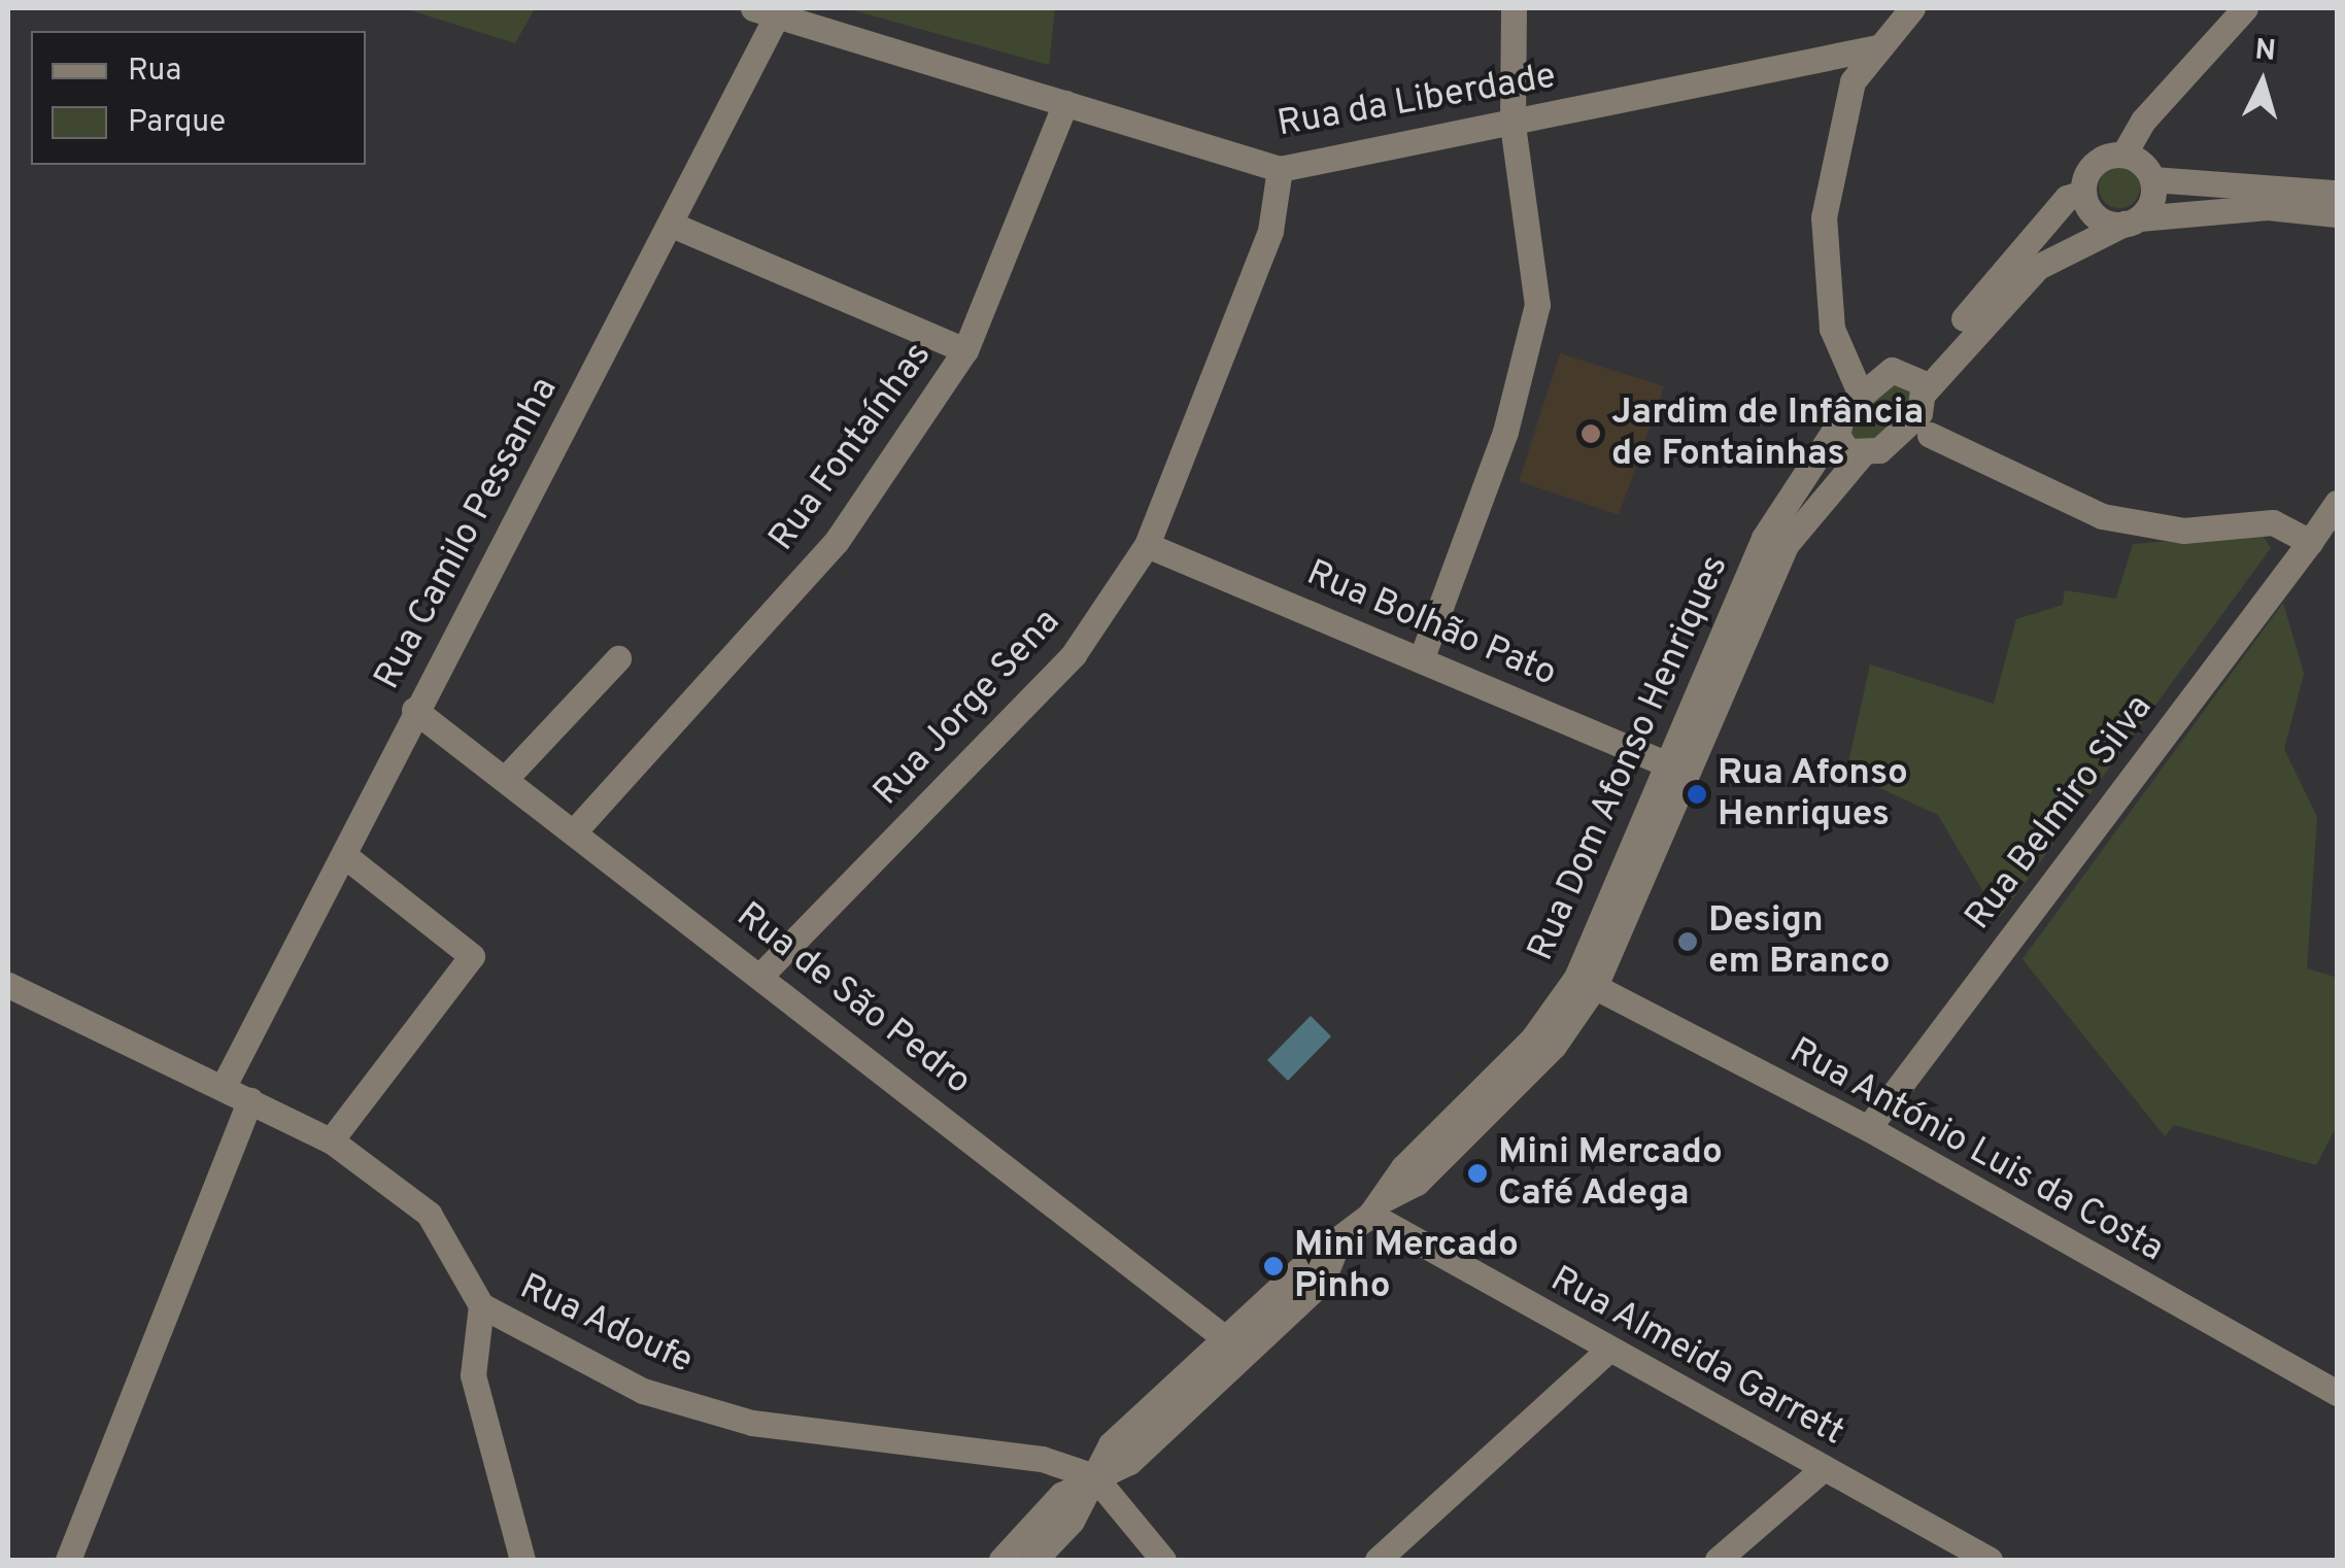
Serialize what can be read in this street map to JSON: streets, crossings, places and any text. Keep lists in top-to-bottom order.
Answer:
{
  "streets": {
    "street": [
      "Rua da Liberdade",
      "Rua Fontaínhas",
      "Rua Camilo Pessanha",
      "Rua Bolhão Pato",
      "Rua Jorge Sena",
      "Rua Dom Afonso Henriques",
      "Rua Belmiro Silva",
      "Rua de São Pedro",
      "Rua António Luis da Costa",
      "Rua Adoufe",
      "Rua Almeida Garrett"
    ]
  },
  "crossings": [
    ["Rua da Liberdade", "Rua Fontaínhas"],
    ["Rua da Liberdade", "Rua Camilo Pessanha"],
    ["Rua da Liberdade", "Rua Jorge Sena"],
    ["Rua Fontaínhas", "Rua de São Pedro"],
    ["Rua Camilo Pessanha", "Rua de São Pedro"],
    ["Rua Camilo Pessanha", "Rua Adoufe"],
    ["Rua Bolhão Pato", "Rua Jorge Sena"],
    ["Rua Bolhão Pato", "Rua Dom Afonso Henriques"],
    ["Rua Jorge Sena", "Rua de São Pedro"],
    ["Rua Dom Afonso Henriques", "Rua de São Pedro"],
    ["Rua Dom Afonso Henriques", "Rua António Luis da Costa"],
    ["Rua Dom Afonso Henriques", "Rua Adoufe"],
    ["Rua Dom Afonso Henriques", "Rua Almeida Garrett"],
    ["Rua Belmiro Silva", "Rua António Luis da Costa"]
  ],
  "places": [
    "Jardim de Infância de Fontainhas",
    "Rua Afonso Henriques",
    "Design em Branco",
    "Mini Mercado Café Adega",
    "Mini Mercado Pinho"
  ],
  "legend": ["Rua", "Parque"],
  "north": "top"
}
